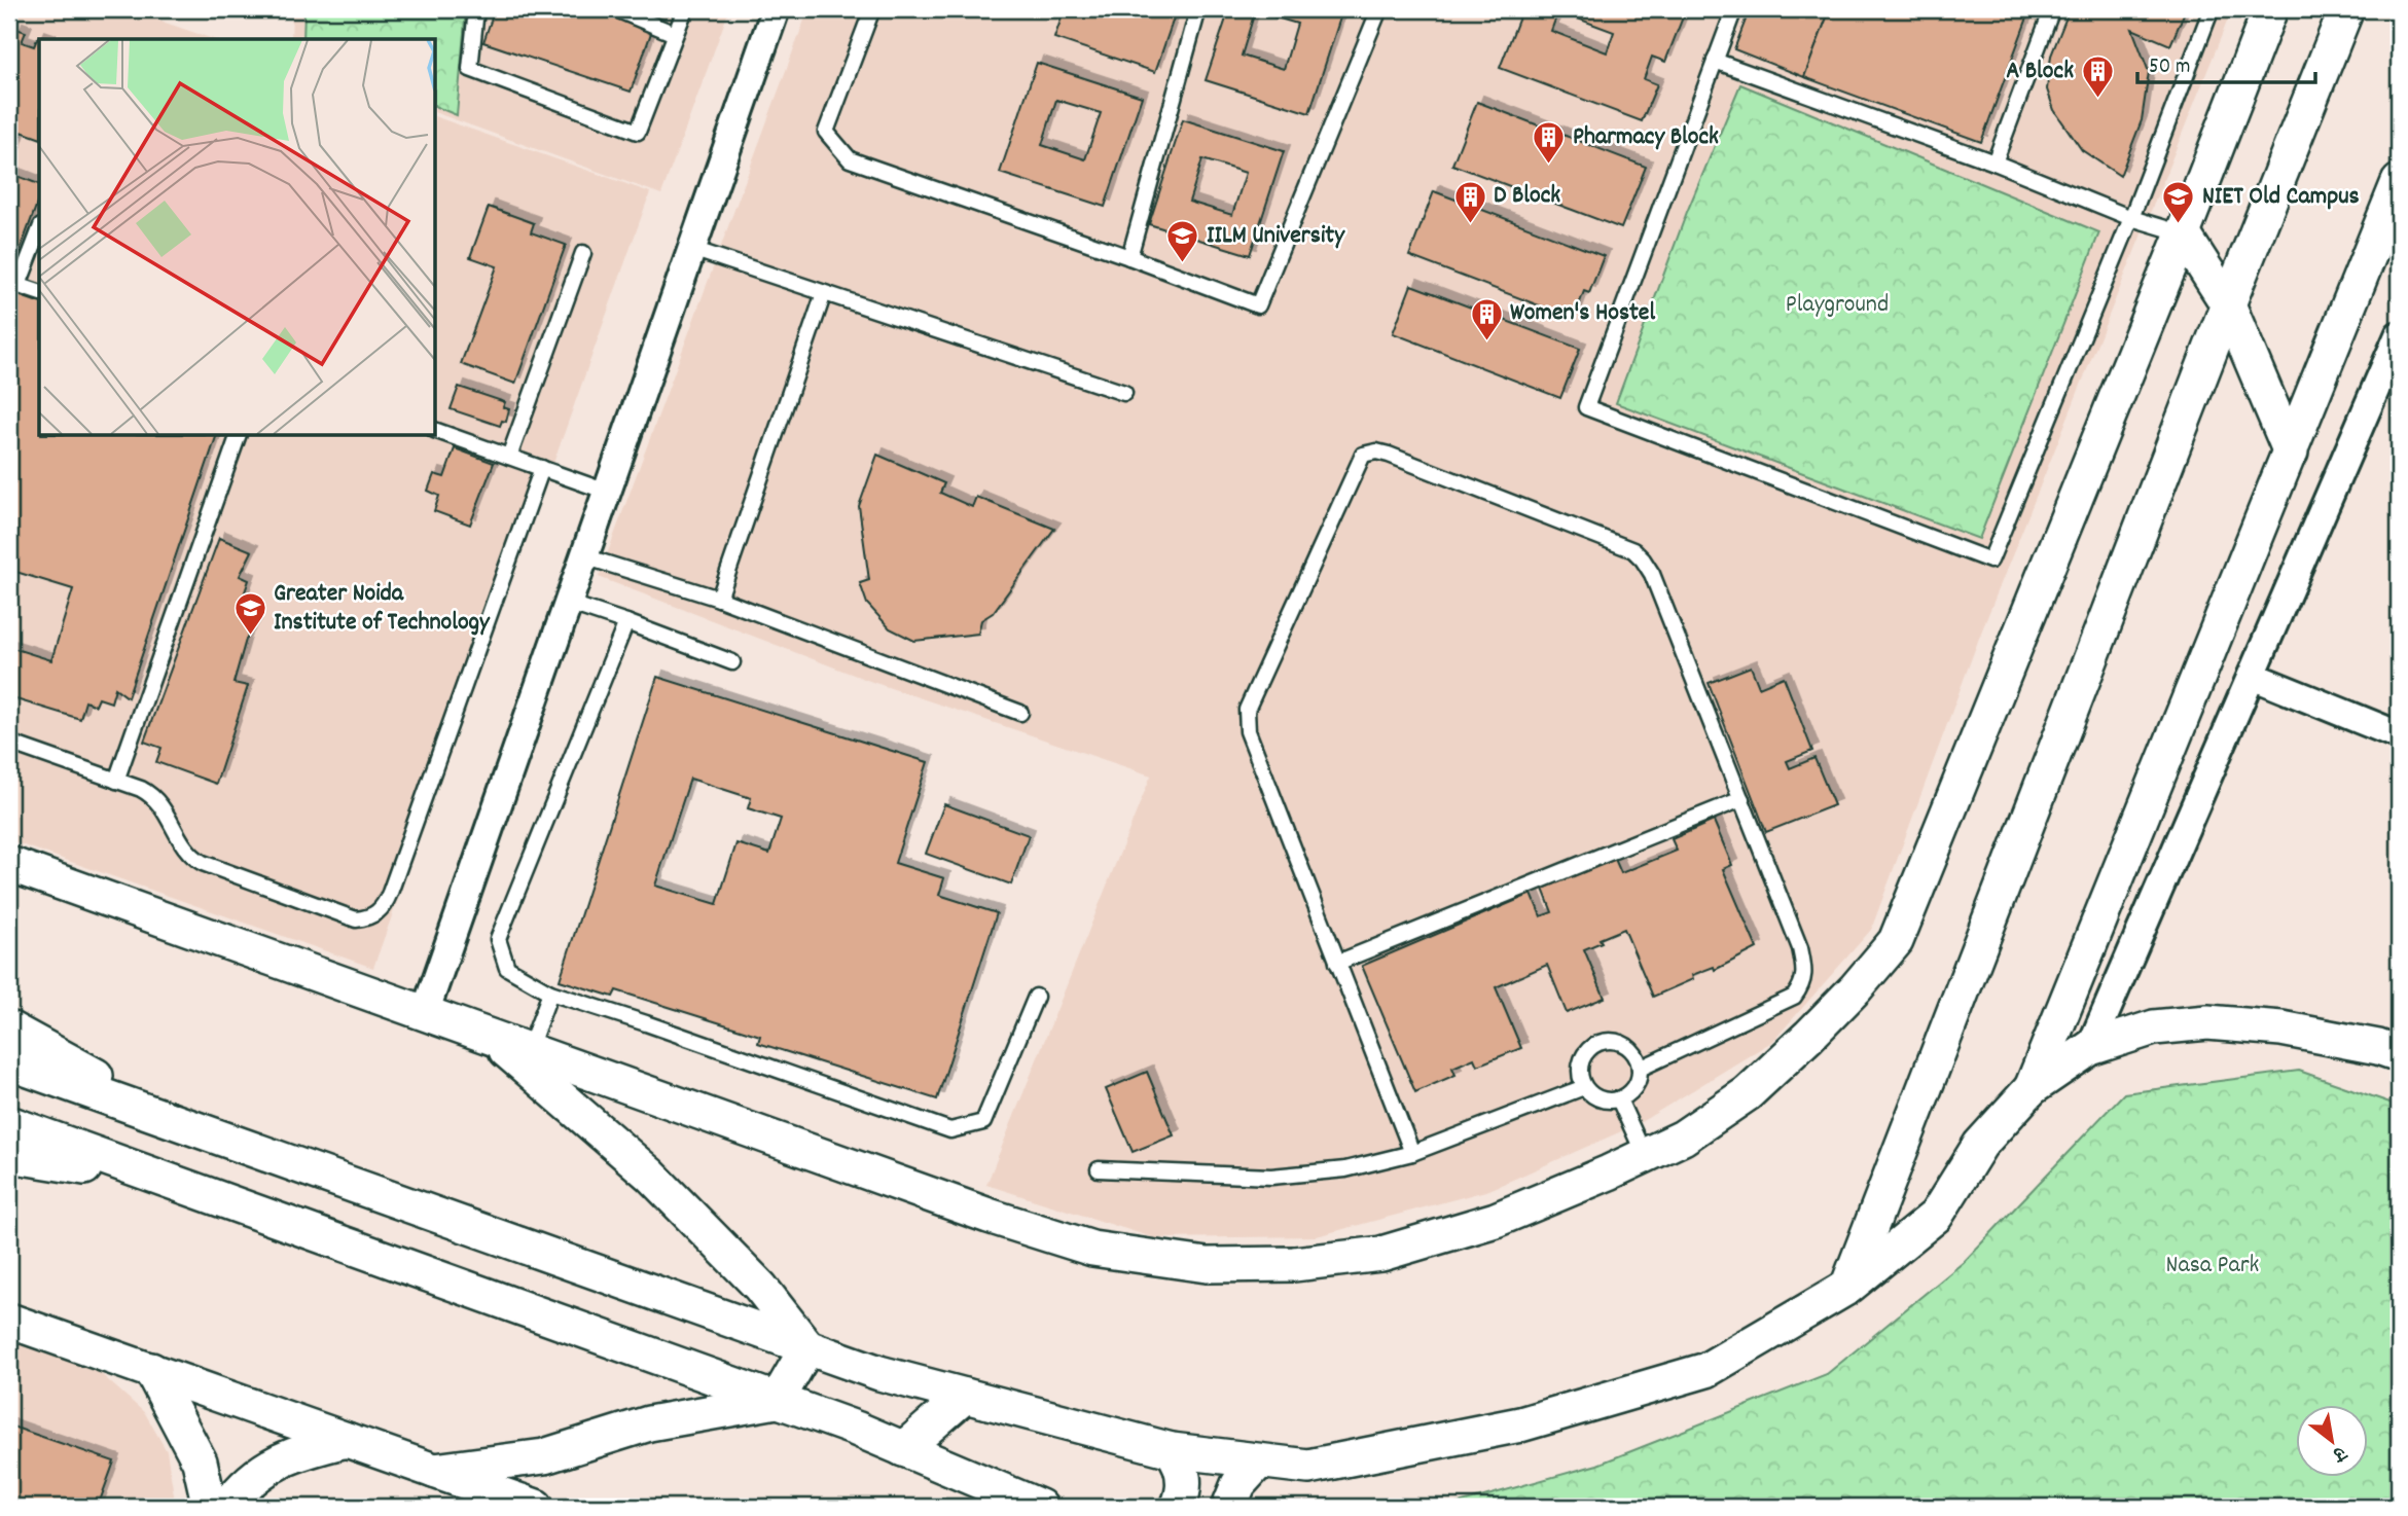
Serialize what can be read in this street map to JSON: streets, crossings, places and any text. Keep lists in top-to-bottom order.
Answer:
{
  "parks": ["Playground", "Nasa Park"],
  "places": {
    "building": [
      "A Block",
      "Pharmacy Block",
      "D Block",
      "Women's Hostel"
    ],
    "school or university": ["NIET Old Campus", "IILM University", "Greater Noida Institute of Technology"]
  },
  "scale_bar": "50 m",
  "north": "bottom right"
}
